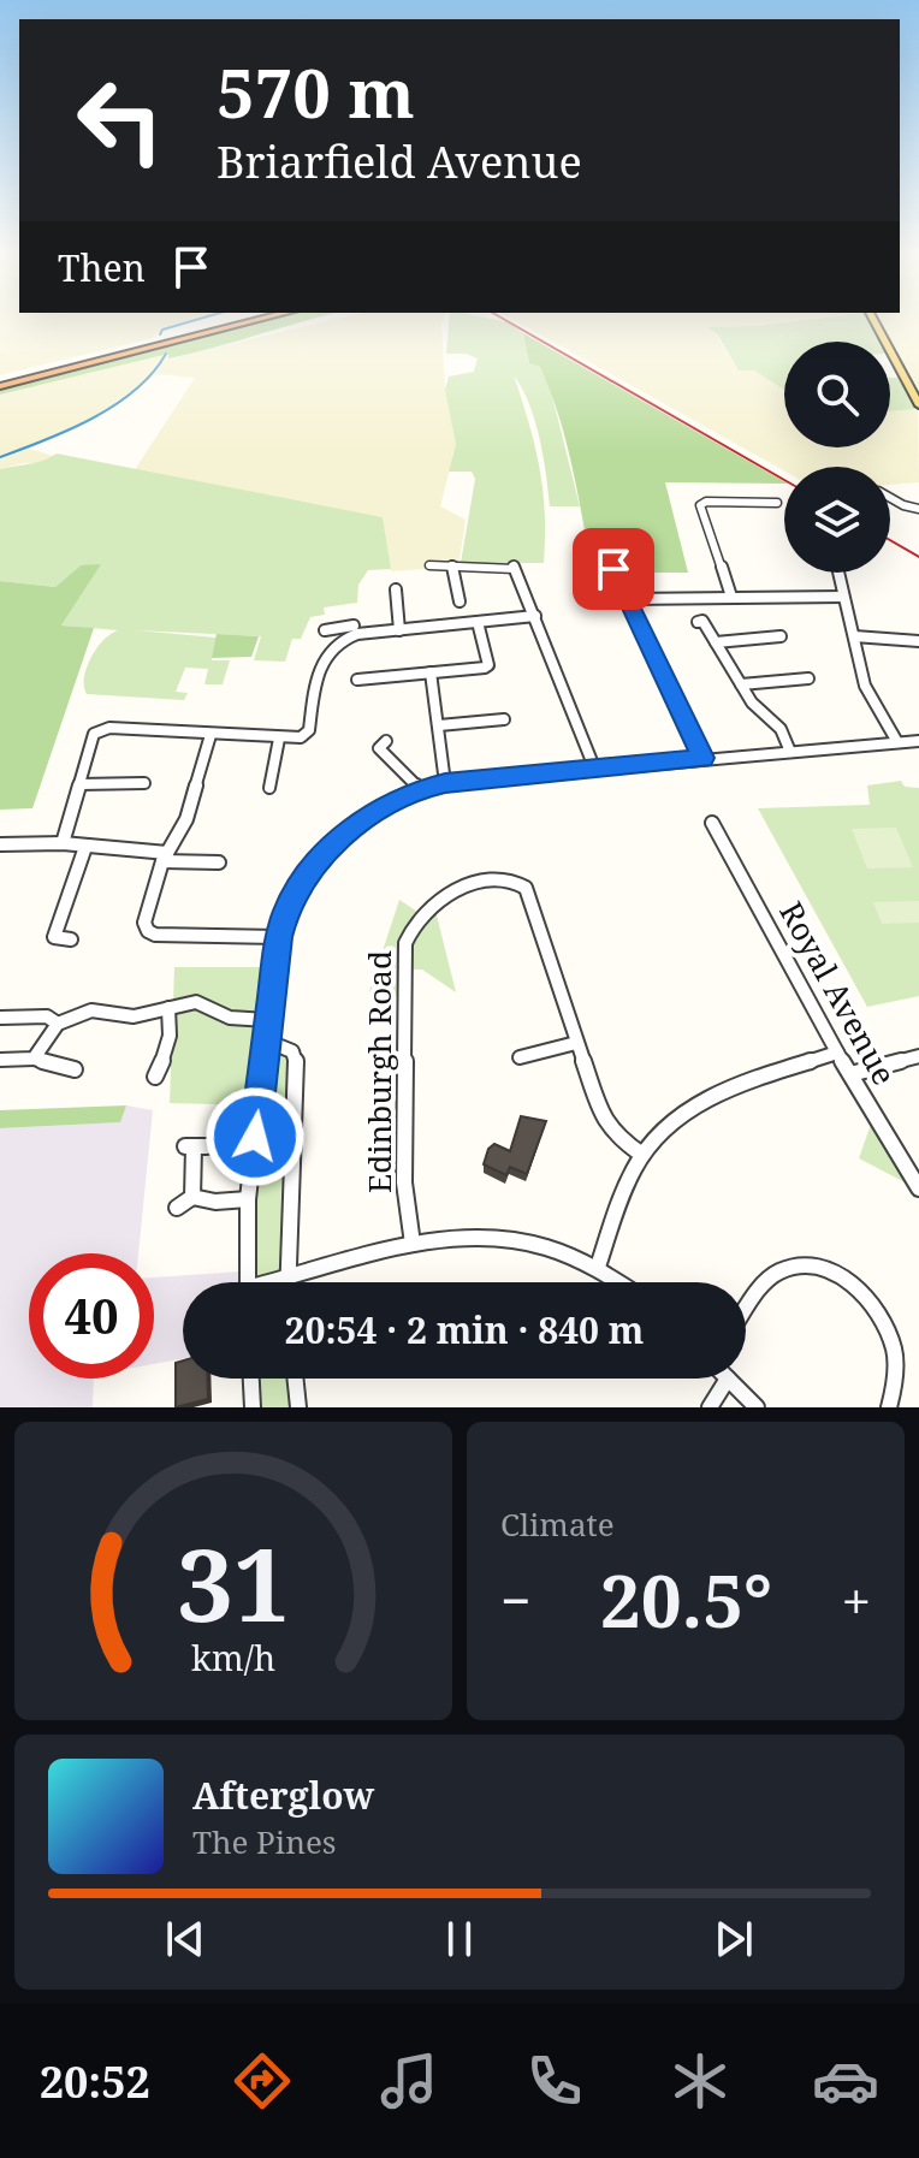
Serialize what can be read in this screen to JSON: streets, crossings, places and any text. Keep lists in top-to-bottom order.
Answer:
{
  "streets": {
    "street": ["Royal Avenue", "Edinburgh Road"]
  },
  "page": {
    "turn": ["570 m", "Briarfield Avenue"],
    "then": "Then",
    "limit": "40",
    "trip": "20:54 · 2 min · 840 m",
    "tile": "Climate",
    "heat": ["−", "20.5°", "+"],
    "song": ["Afterglow", "The Pines"],
    "tabs": "20:52",
    "gauge": ["31", "km/h"]
  }
}
